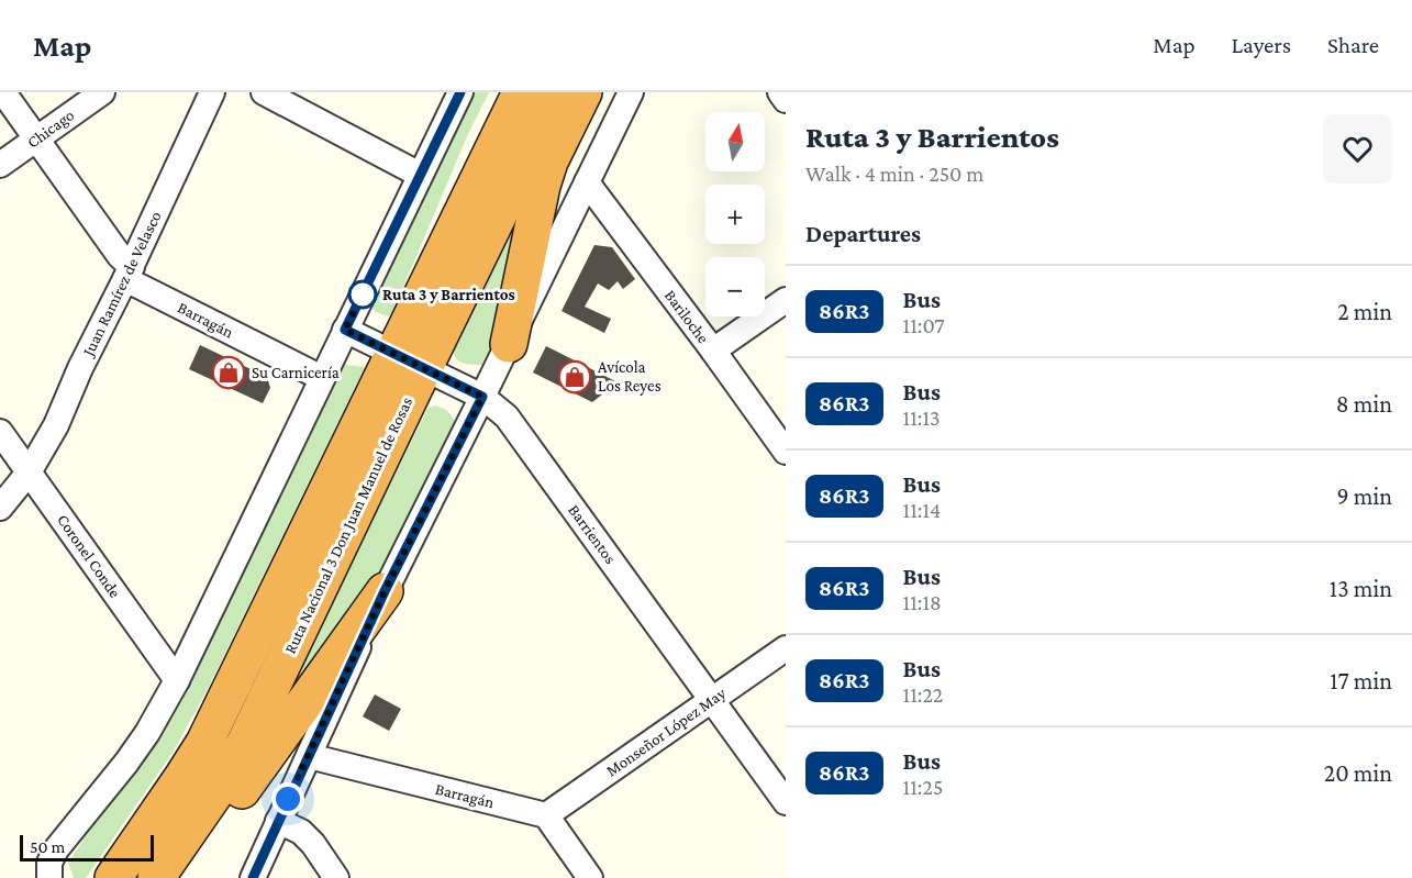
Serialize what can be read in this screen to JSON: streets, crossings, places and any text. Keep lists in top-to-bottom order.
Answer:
{
  "streets": {
    "highway": ["Ruta Nacional 3 Don Juan Manuel de Rosas"],
    "street": [
      "Chicago",
      "Juan Ramírez de Velasco",
      "Bariloche",
      "Barragán",
      "Barrientos",
      "Coronel Conde",
      "Monseñor López May"
    ]
  },
  "crossings": [
    ["Chicago", "Barragán"],
    ["Juan Ramírez de Velasco", "Barragán"],
    ["Juan Ramírez de Velasco", "Coronel Conde"],
    ["Barragán", "Monseñor López May"],
    ["Ruta Nacional 3 Don Juan Manuel de Rosas", "Barrientos"],
    ["Barrientos", "Monseñor López May"]
  ],
  "places": {
    "other": ["Ruta 3 y Barrientos"],
    "shop": ["Su Carnicería", "Avícola Los Reyes"]
  },
  "lines": ["bus line 86R3"],
  "scale_bar": "50 m",
  "north": "top",
  "page": {
    "header": "Map",
    "nav": ["Map", "Layers", "Share"],
    "heading": [
      ["Ruta 3 y Barrientos", "Walk · 4 min · 250 m"],
      "Departures"
    ],
    "map_buttons": ["+", "−"],
    "list": [
      {
        "mark": "86R3",
        "name": "Bus",
        "note": "11:07",
        "value": "2 min"
      },
      {
        "mark": "86R3",
        "name": "Bus",
        "note": "11:13",
        "value": "8 min"
      },
      {
        "mark": "86R3",
        "name": "Bus",
        "note": "11:14",
        "value": "9 min"
      },
      {
        "mark": "86R3",
        "name": "Bus",
        "note": "11:18",
        "value": "13 min"
      },
      {
        "mark": "86R3",
        "name": "Bus",
        "note": "11:22",
        "value": "17 min"
      },
      {
        "mark": "86R3",
        "name": "Bus",
        "note": "11:25",
        "value": "20 min"
      }
    ],
    "scale": "50 m"
  }
}
